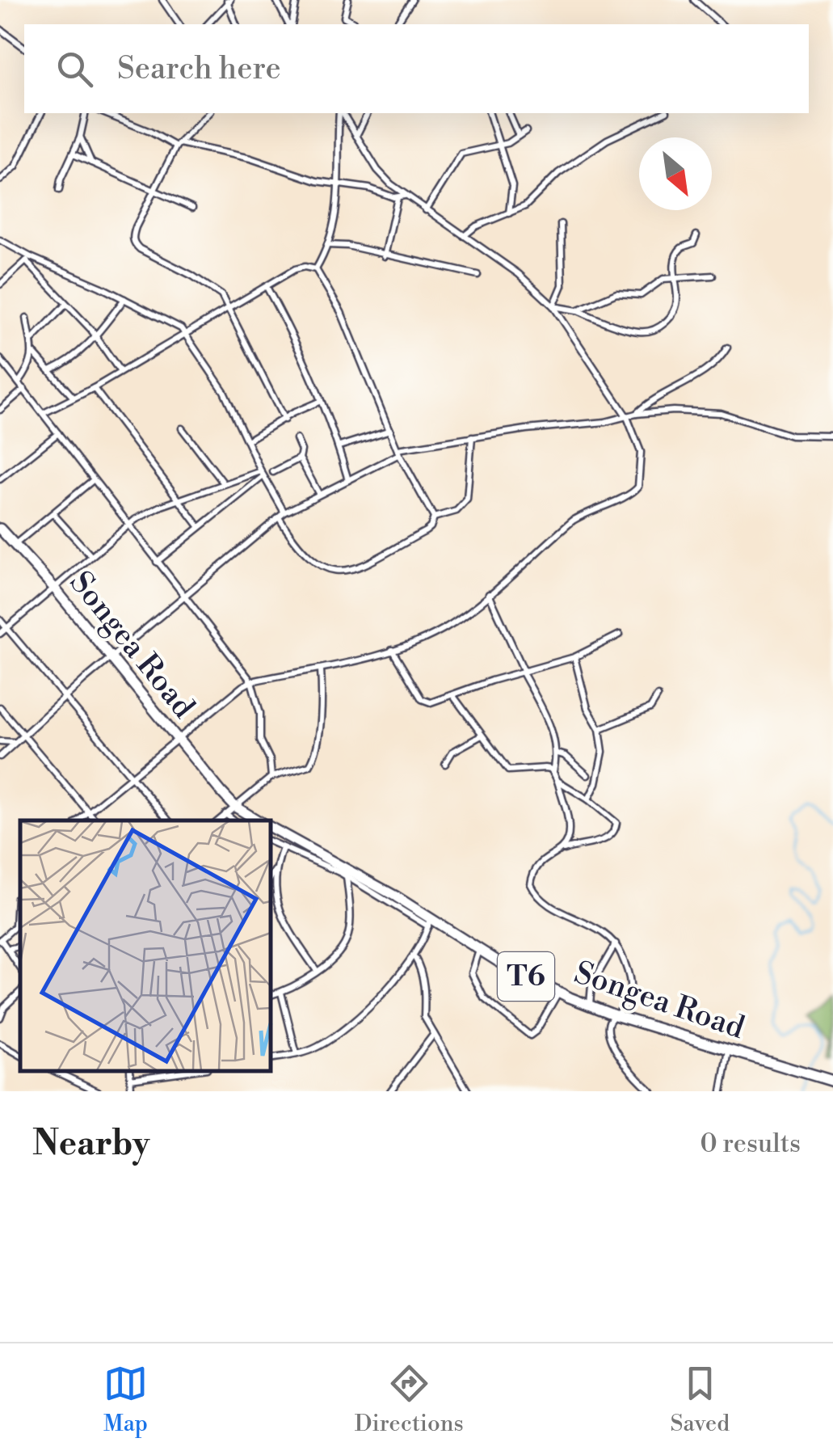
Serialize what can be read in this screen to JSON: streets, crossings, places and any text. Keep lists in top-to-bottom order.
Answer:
{
  "streets": {
    "highway": ["Songea Road", "T6"]
  },
  "north": "bottom right",
  "page": {
    "search": "Search here",
    "heading": ["Nearby", "0 results"],
    "nav": ["Map", "Directions", "Saved"]
  }
}
